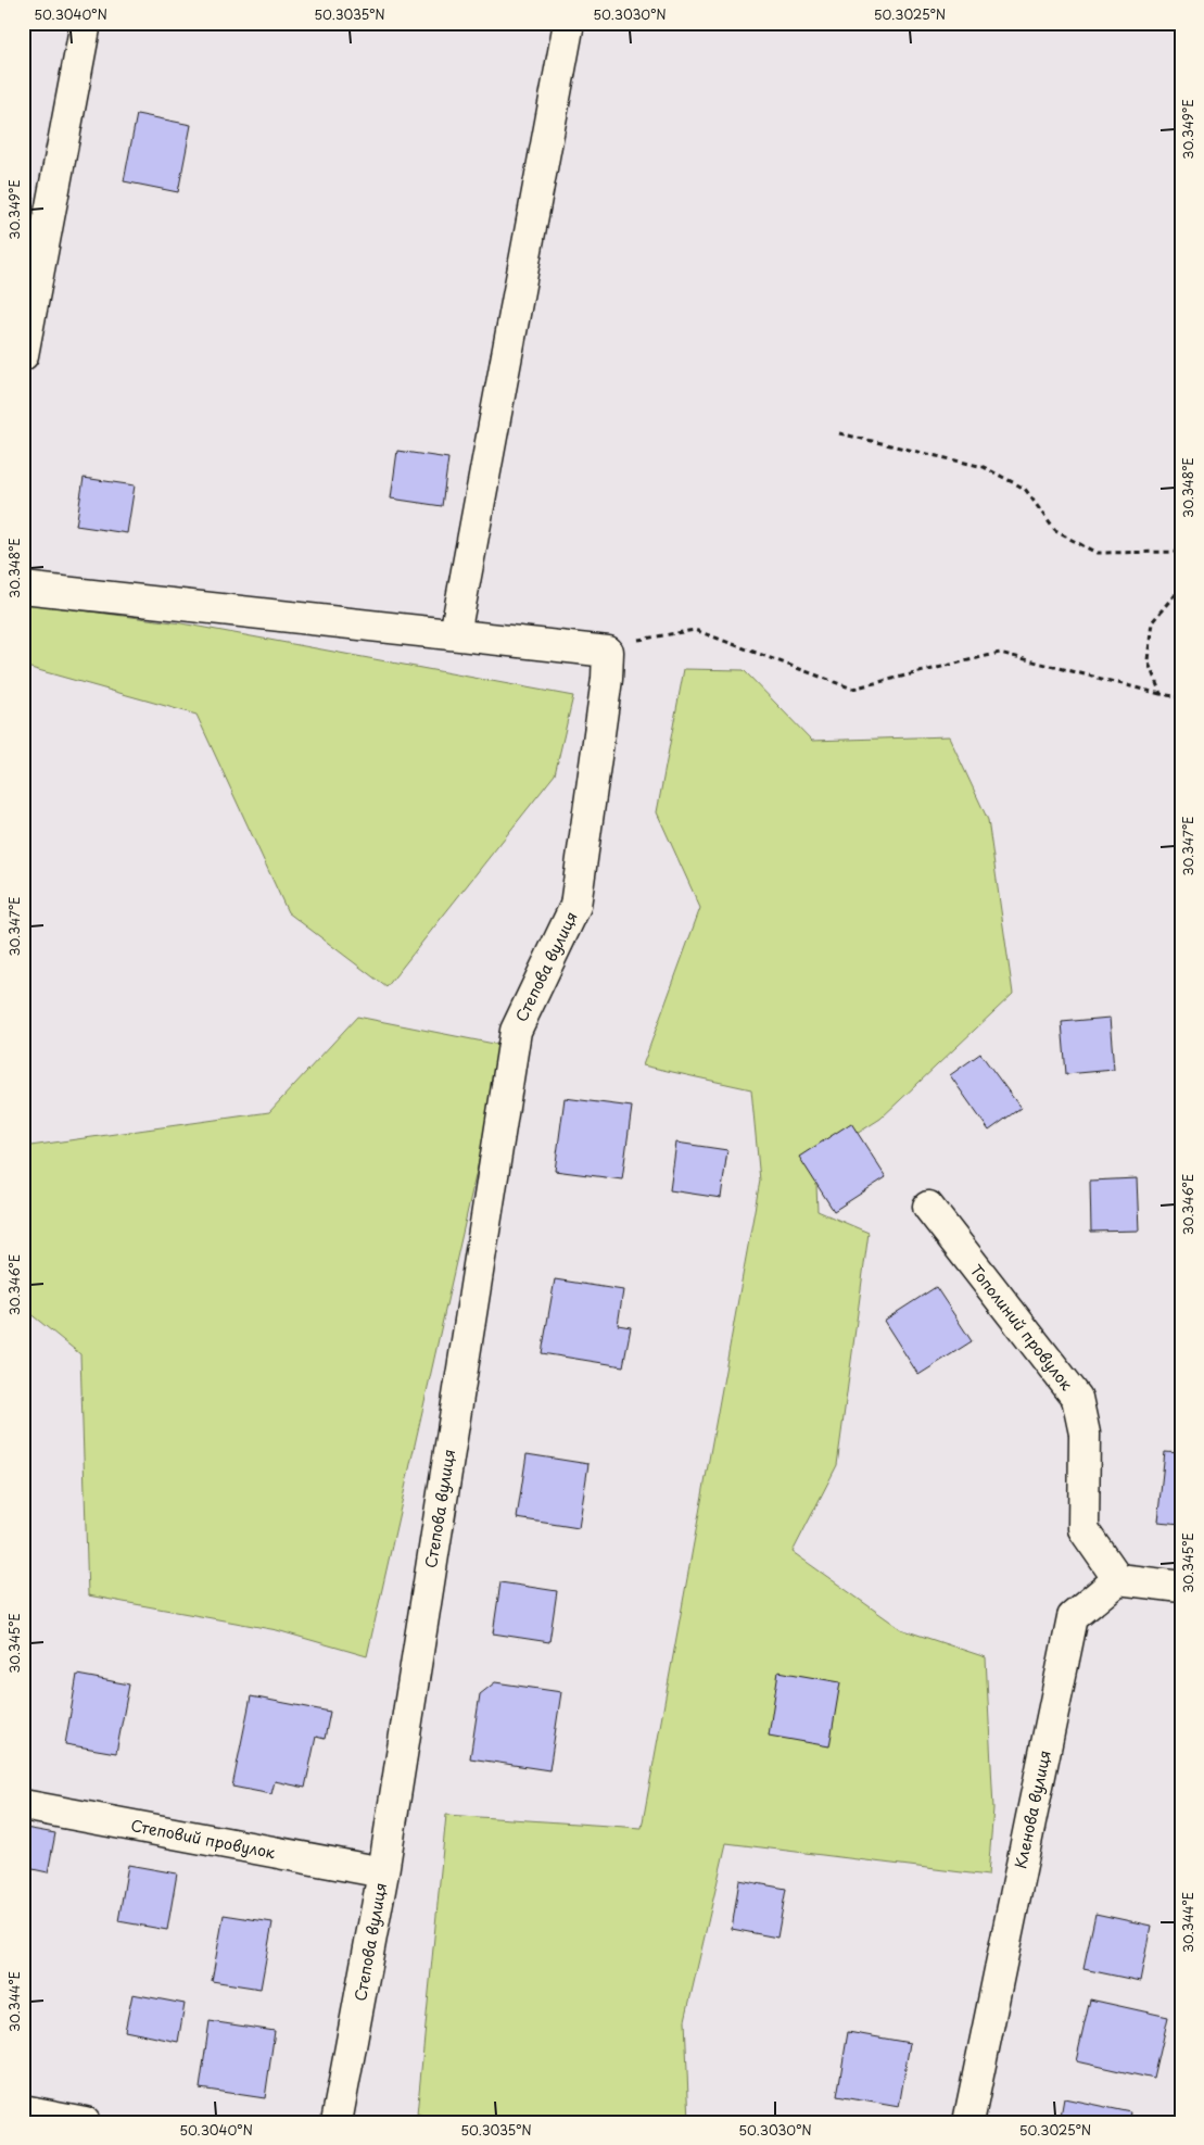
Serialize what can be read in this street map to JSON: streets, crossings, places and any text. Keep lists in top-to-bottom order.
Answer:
{
  "streets": {
    "street": [
      "Степова вулиця",
      "Тополиний провулок",
      "Кленова вулиця",
      "Степовий провулок"
    ]
  },
  "crossings": [
    ["Степова вулиця", "Степовий провулок"],
    ["Тополиний провулок", "Кленова вулиця"]
  ],
  "coordinates": [
    "50.3040°N",
    "50.3035°N",
    "50.3030°N",
    "50.3025°N",
    "30.349°E",
    "30.348°E",
    "30.347°E",
    "30.346°E",
    "30.345°E",
    "30.344°E"
  ]
}
